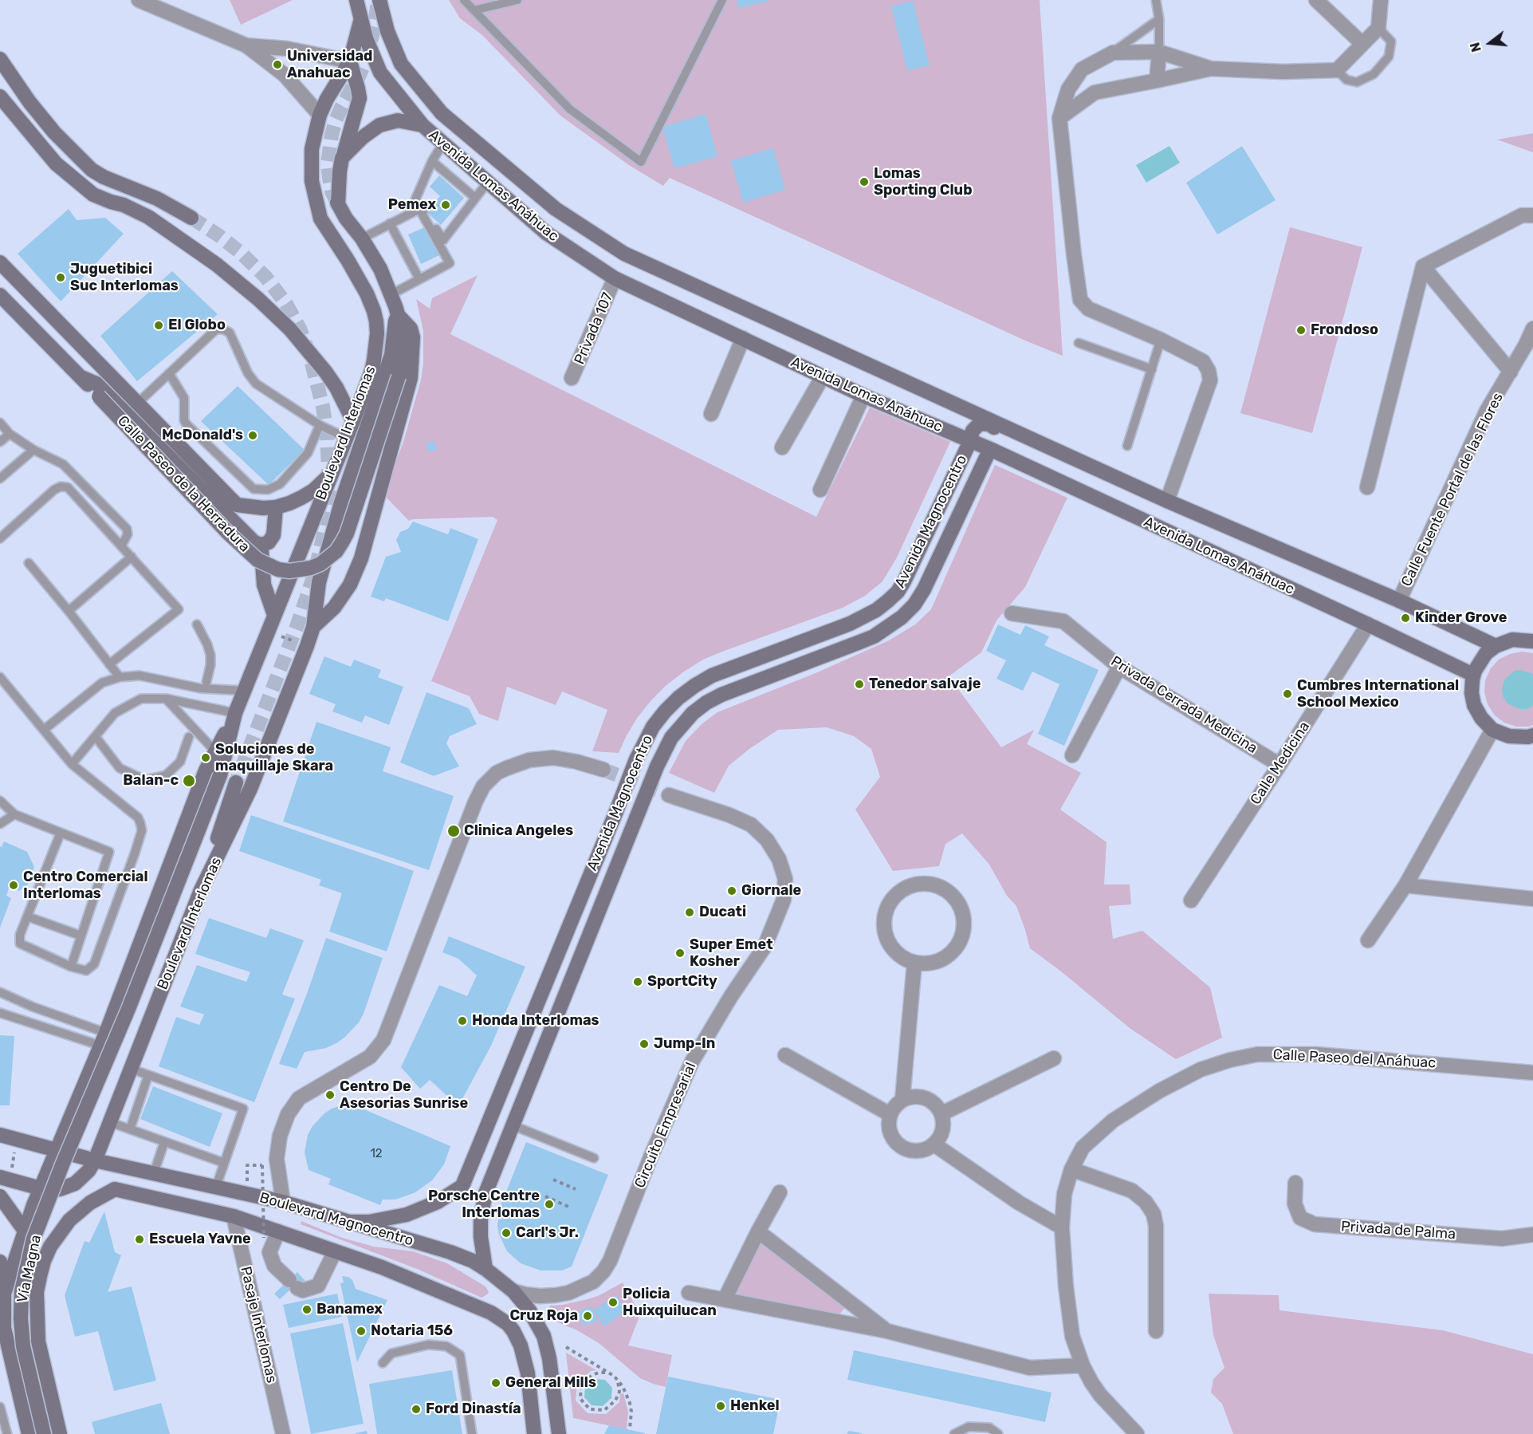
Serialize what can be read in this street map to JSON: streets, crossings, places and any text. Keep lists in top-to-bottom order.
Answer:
{
  "streets": {
    "main road": [
      "Avenida Lomas Anáhuac",
      "Boulevard Interlomas",
      "Calle Paseo de la Herradura",
      "Avenida Magnocentro",
      "Boulevard Magnocentro",
      "Vía Magna"
    ],
    "street": [
      "Privada 107",
      "Calle Fuente Portal de las Flores",
      "Privada Cerrada Medicina",
      "Calle Medicina",
      "Calle Paseo del Anáhuac",
      "Circuito Empresarial",
      "Privada de Palma",
      "Pasaje Interlomas"
    ]
  },
  "crossings": [
    ["Avenida Lomas Anáhuac", "Privada 107"],
    ["Avenida Lomas Anáhuac", "Boulevard Interlomas"],
    ["Avenida Lomas Anáhuac", "Calle Fuente Portal de las Flores"],
    ["Avenida Lomas Anáhuac", "Avenida Magnocentro"],
    ["Avenida Lomas Anáhuac", "Calle Medicina"],
    ["Boulevard Interlomas", "Calle Paseo de la Herradura"],
    ["Boulevard Interlomas", "Boulevard Magnocentro"],
    ["Boulevard Interlomas", "Vía Magna"],
    ["Avenida Magnocentro", "Boulevard Magnocentro"],
    ["Privada Cerrada Medicina", "Calle Medicina"],
    ["Circuito Empresarial", "Boulevard Magnocentro"],
    ["Boulevard Magnocentro", "Vía Magna"],
    ["Boulevard Magnocentro", "Pasaje Interlomas"]
  ],
  "places": [
    "Universidad Anahuac",
    "Lomas Sporting Club",
    "Pemex",
    "Juguetibici Suc Interlomas",
    "El Globo",
    "Frondoso",
    "McDonald's",
    "Kinder Grove",
    "Tenedor salvaje",
    "Cumbres International School Mexico",
    "Soluciones de maquillaje Skara",
    "Balan-c",
    "Clinica Angeles",
    "Centro Comercial Interlomas",
    "Giornale",
    "Ducati",
    "Super Emet Kosher",
    "SportCity",
    "Honda Interlomas",
    "Jump-In",
    "Centro De Asesorias Sunrise",
    "Porsche Centre Interlomas",
    "Carl's Jr.",
    "Escuela Yavne",
    "Policia Huixquilucan",
    "Banamex",
    "Cruz Roja",
    "Notaria 156",
    "General Mills",
    "Henkel",
    "Ford Dinastía"
  ],
  "house_numbers": ["12"],
  "north": "left"
}
